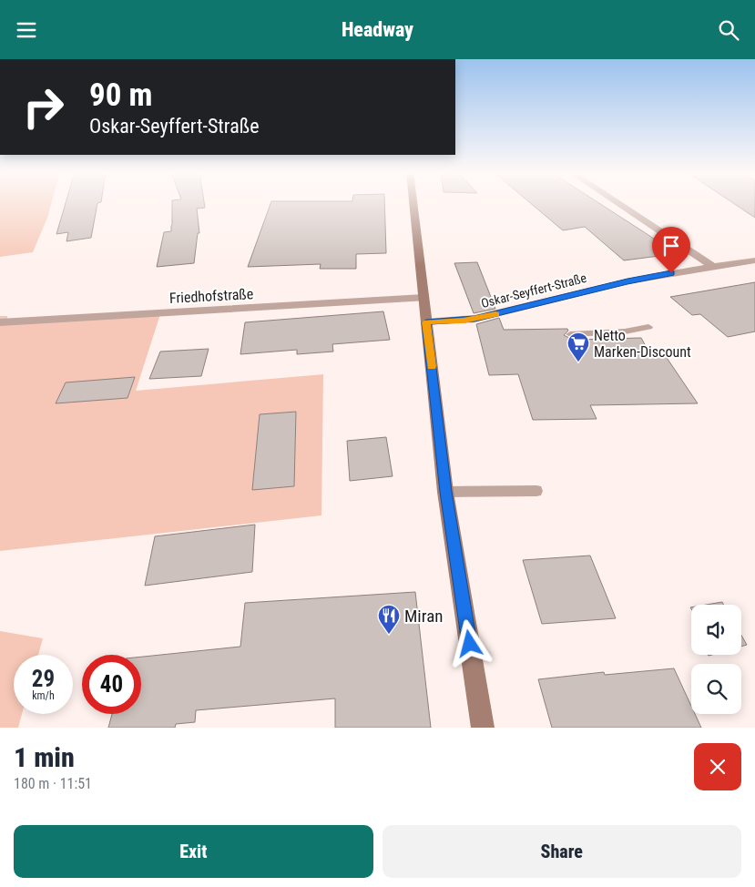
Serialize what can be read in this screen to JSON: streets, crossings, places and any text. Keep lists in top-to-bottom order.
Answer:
{
  "streets": {
    "street": ["Oskar-Seyffert-Straße", "Friedhofstraße"]
  },
  "places": {
    "supermarket": ["Netto Marken-Discount"],
    "restaurant": ["Miran"]
  },
  "page": {
    "header": "Headway",
    "turn": ["90 m", "Oskar-Seyffert-Straße"],
    "speed": "29 km/h",
    "limit": "40",
    "heading": ["1 min", "180 m · 11:51"],
    "buttons": ["Exit", "Share"]
  }
}
